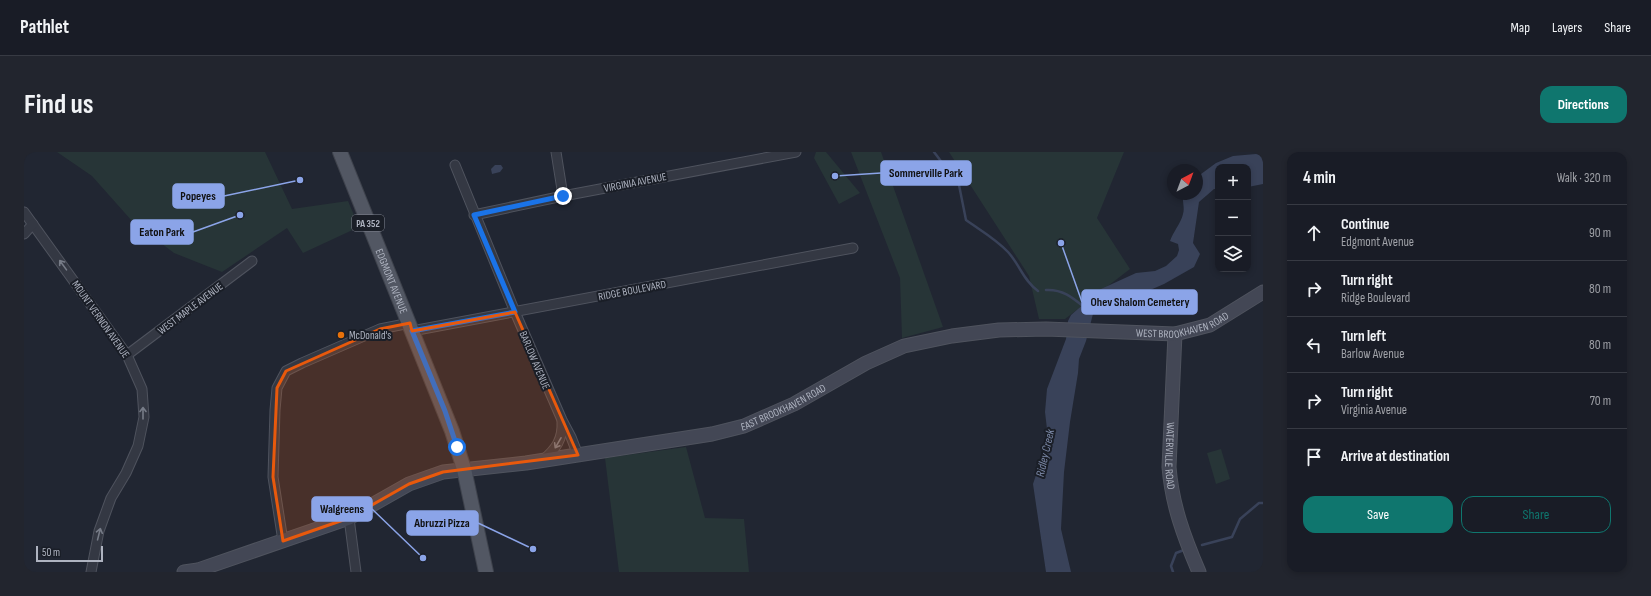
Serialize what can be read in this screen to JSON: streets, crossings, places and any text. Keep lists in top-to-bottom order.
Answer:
{
  "streets": {
    "main road": ["PA 352", "EDGMONT AVENUE"],
    "street": [
      "VIRGINIA AVENUE",
      "RIDGE BOULEVARD",
      "WEST MAPLE AVENUE",
      "MOUNT VERNON AVENUE",
      "WEST BROOKHAVEN ROAD",
      "BARLOW AVENUE",
      "EAST BROOKHAVEN ROAD",
      "WATERVILLE ROAD"
    ]
  },
  "crossings": [
    ["VIRGINIA AVENUE", "BARLOW AVENUE"],
    ["EDGMONT AVENUE", "RIDGE BOULEVARD"],
    ["EDGMONT AVENUE", "EAST BROOKHAVEN ROAD"],
    ["RIDGE BOULEVARD", "BARLOW AVENUE"],
    ["WEST MAPLE AVENUE", "MOUNT VERNON AVENUE"],
    ["WEST BROOKHAVEN ROAD", "EAST BROOKHAVEN ROAD"],
    ["WEST BROOKHAVEN ROAD", "WATERVILLE ROAD"],
    ["BARLOW AVENUE", "EAST BROOKHAVEN ROAD"]
  ],
  "one_way": ["MOUNT VERNON AVENUE"],
  "water": ["Ridley Creek"],
  "places": [
    "Sommerville Park",
    "Popeyes",
    "Eaton Park",
    "Ohev Shalom Cemetery",
    "McDonald's",
    "Abruzzi Pizza",
    "Walgreens"
  ],
  "scale_bar": "50 m",
  "north": "top right",
  "page": {
    "header": "Pathlet",
    "nav": ["Map", "Layers", "Share"],
    "buttons": [
      "Directions",
      ["Save", "Share"]
    ],
    "title": "Find us",
    "heading": ["4 min", "Walk · 320 m"],
    "map_buttons": ["+", "−"],
    "list": [
      ["Continue", "Edgmont Avenue", "90 m"],
      ["Turn right", "Ridge Boulevard", "80 m"],
      ["Turn left", "Barlow Avenue", "80 m"],
      ["Turn right", "Virginia Avenue", "70 m"],
      "Arrive at destination"
    ],
    "scale": "50 m"
  }
}
